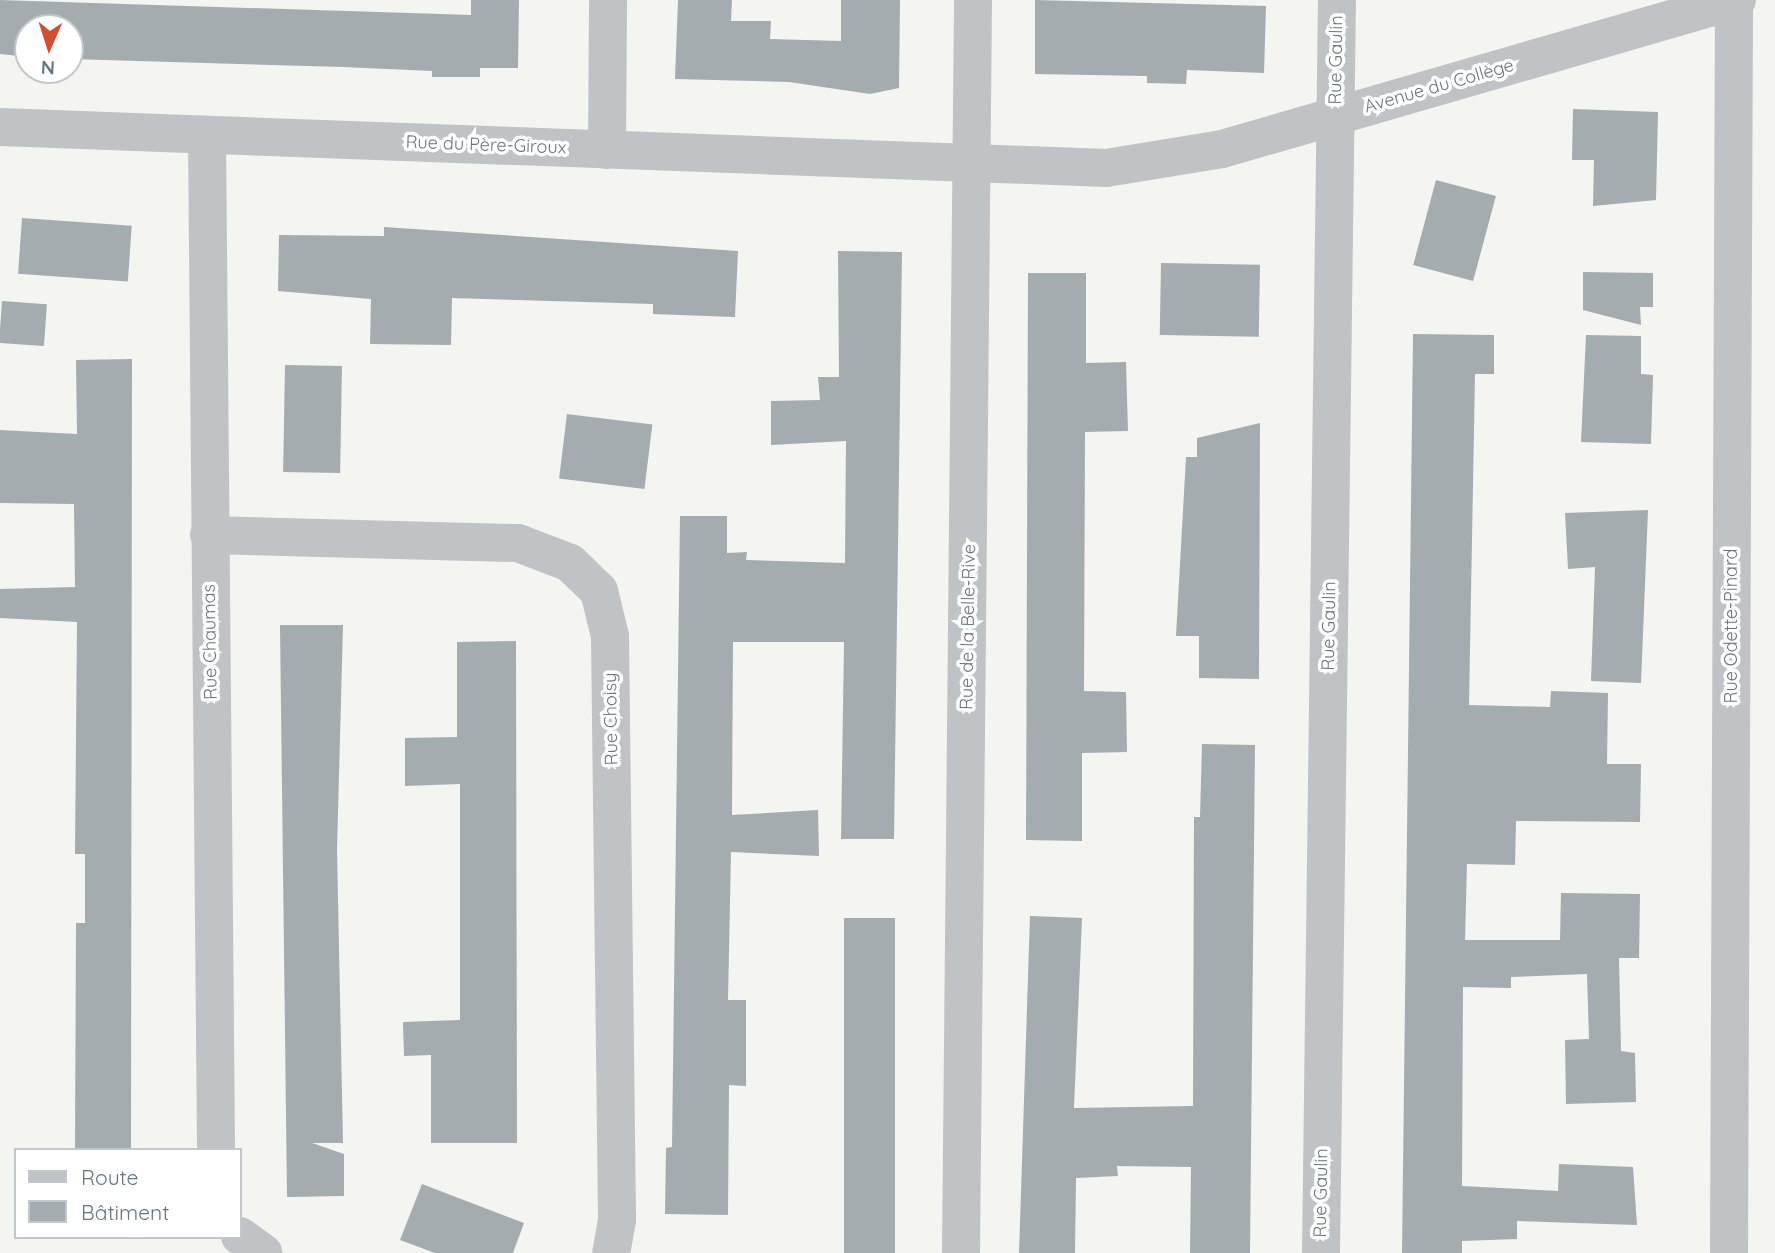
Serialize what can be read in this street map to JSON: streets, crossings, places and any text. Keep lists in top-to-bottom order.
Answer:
{
  "streets": {
    "street": [
      "Rue Gaulin",
      "Avenue du Collège",
      "Rue du Père-Giroux",
      "Rue Odette-Pinard",
      "Rue de la Belle-Rive",
      "Rue Chaumas",
      "Rue Choisy"
    ]
  },
  "crossings": [
    ["Rue Gaulin", "Avenue du Collège"],
    ["Avenue du Collège", "Rue du Père-Giroux"],
    ["Avenue du Collège", "Rue Odette-Pinard"],
    ["Avenue du Collège", "Rue de la Belle-Rive"],
    ["Rue du Père-Giroux", "Rue de la Belle-Rive"],
    ["Rue du Père-Giroux", "Rue Chaumas"],
    ["Rue Chaumas", "Rue Choisy"]
  ],
  "legend": ["Route", "Bâtiment"],
  "north": "bottom"
}
